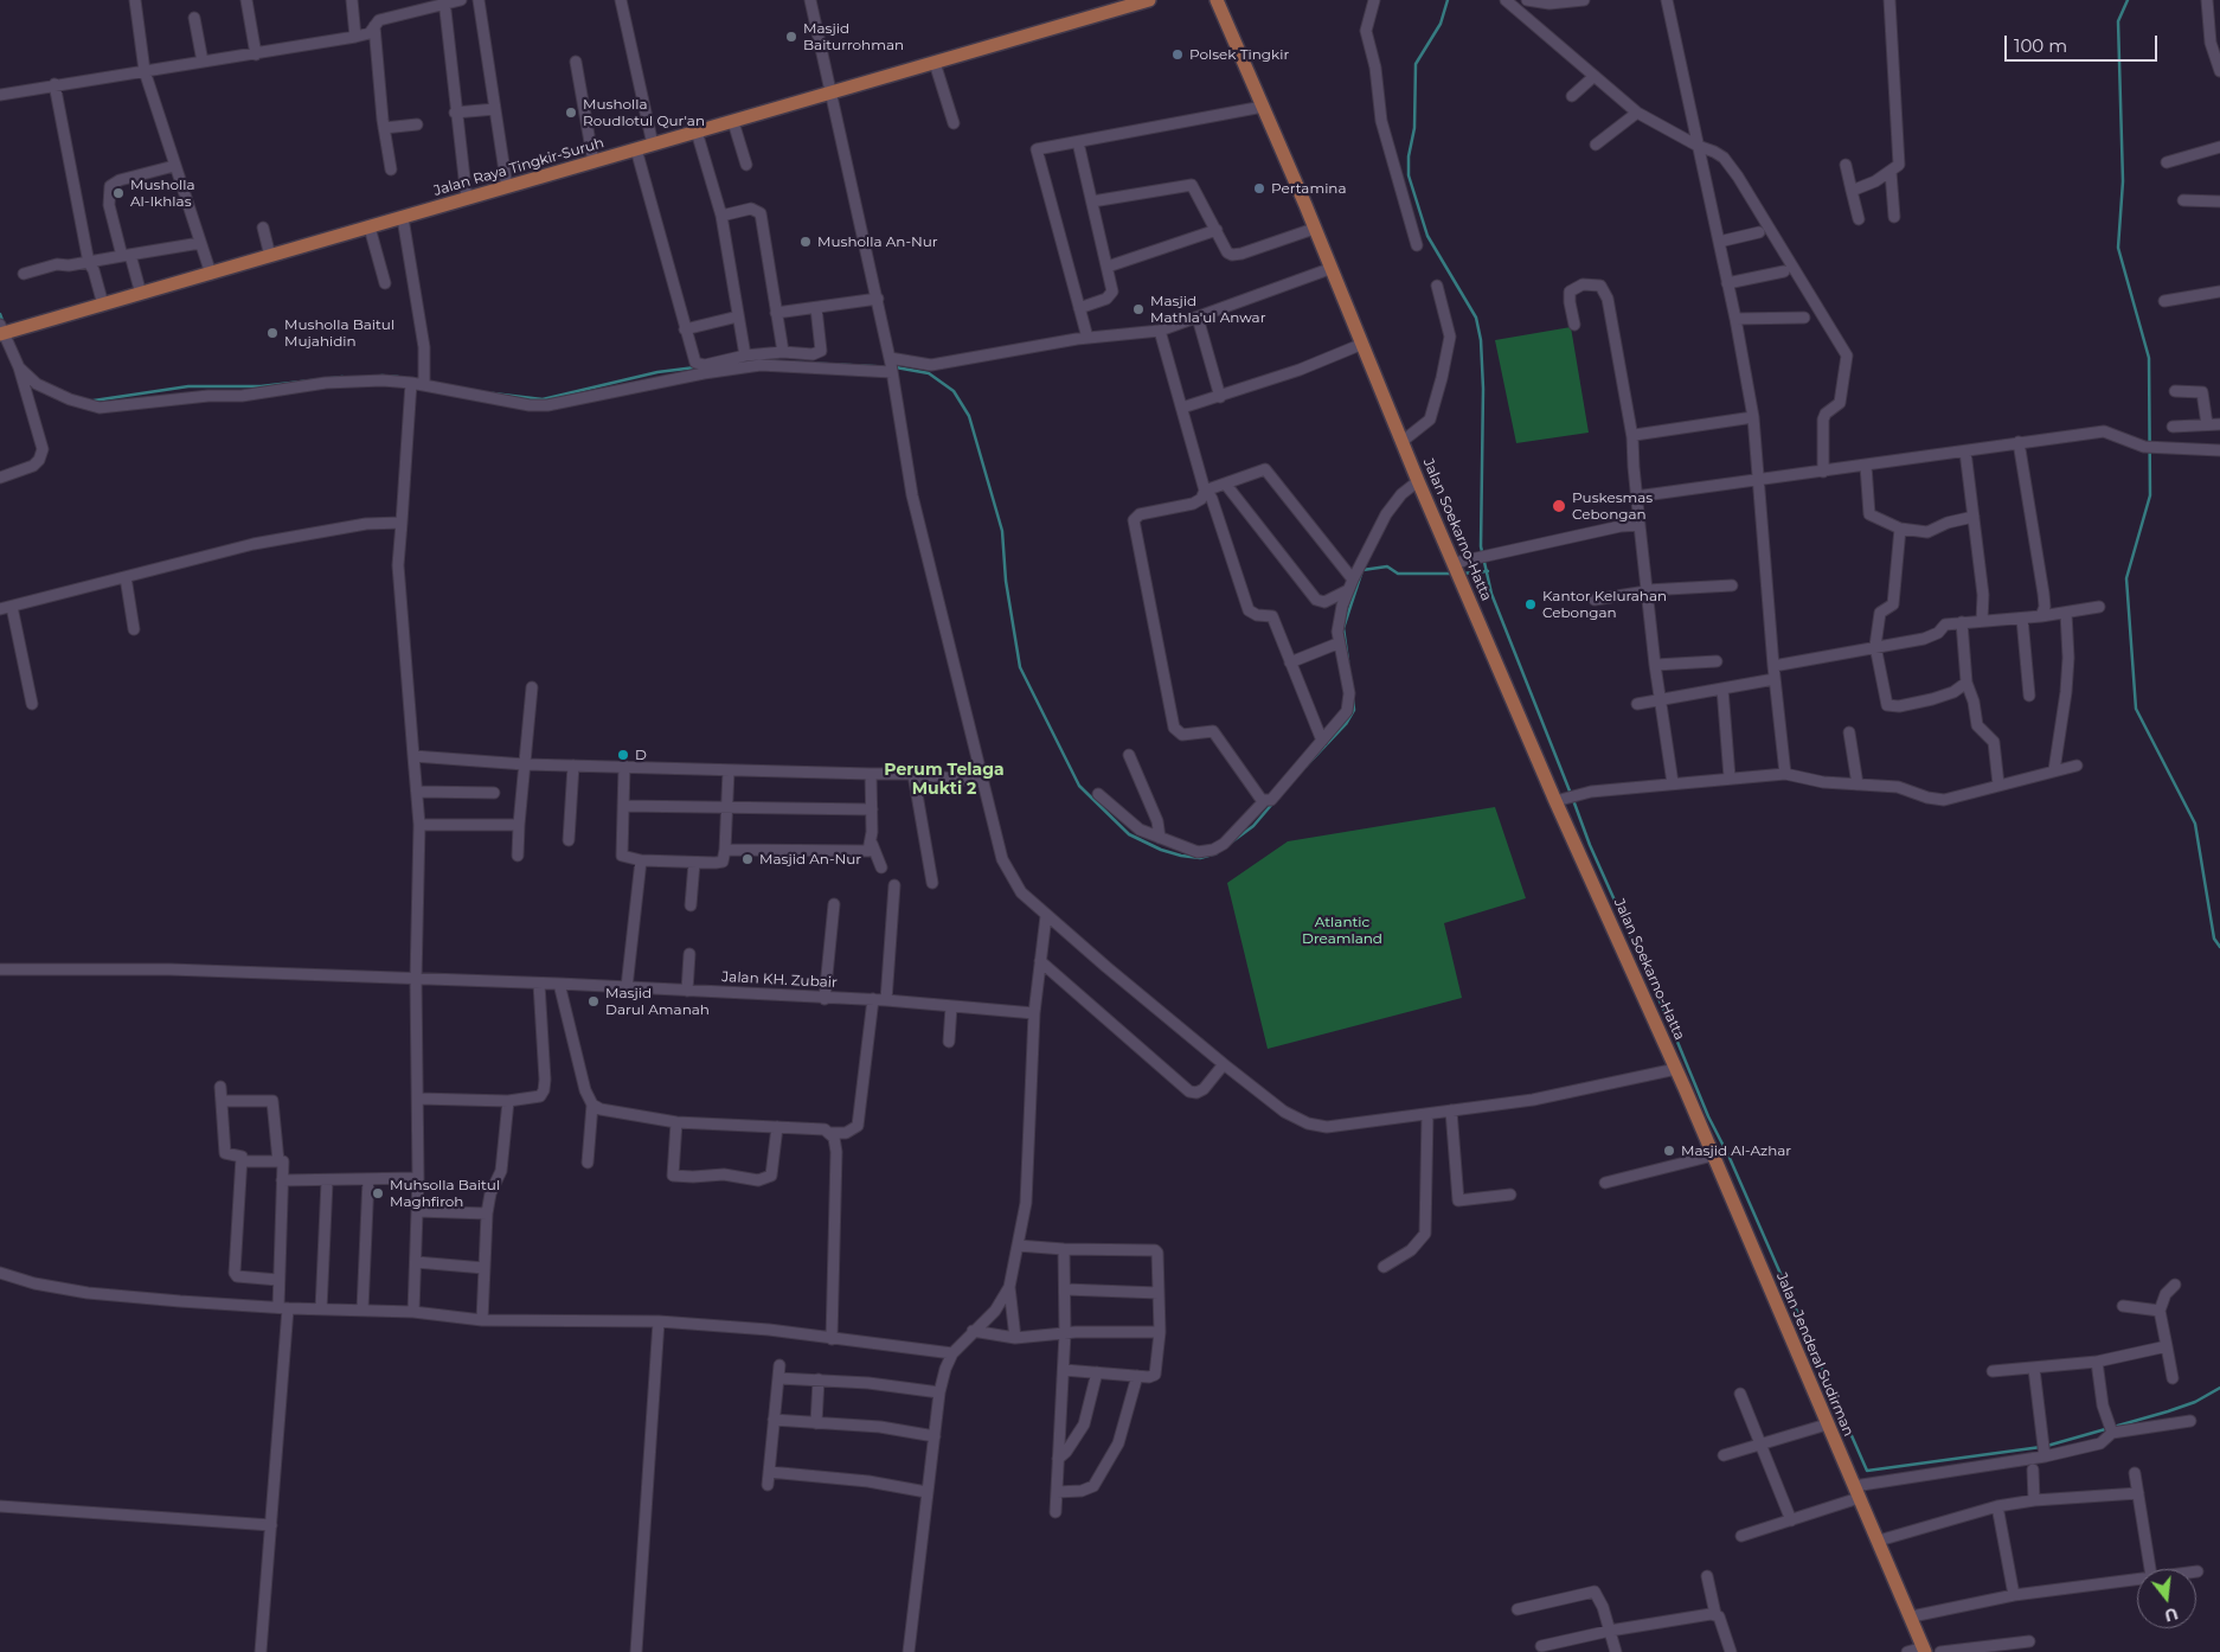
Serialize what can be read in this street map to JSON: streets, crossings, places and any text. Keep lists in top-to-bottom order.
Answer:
{
  "streets": {
    "main road": ["Jalan Raya Tingkir-Suruh", "Jalan Soekarno-Hatta", "Jalan Jenderal Sudirman"],
    "street": ["Jalan KH. Zubair"]
  },
  "crossings": [
    ["Jalan Soekarno-Hatta", "Jalan Jenderal Sudirman"]
  ],
  "districts": ["Perum Telaga Mukti 2"],
  "parks": ["Atlantic Dreamland"],
  "places": [
    "Masjid Baiturrohman",
    "Polsek Tingkir",
    "Musholla Roudlotul Qur'an",
    "Pertamina",
    "Musholla Al-Ikhlas",
    "Musholla An-Nur",
    "Masjid Mathla'ul Anwar",
    "Musholla Baitul Mujahidin",
    "Puskesmas Cebongan",
    "Kantor Kelurahan Cebongan",
    "D",
    "Masjid An-Nur",
    "Masjid Darul Amanah",
    "Masjid Al-Azhar",
    "Muhsolla Baitul Maghfiroh"
  ],
  "scale_bar": "100 m",
  "north": "bottom"
}
